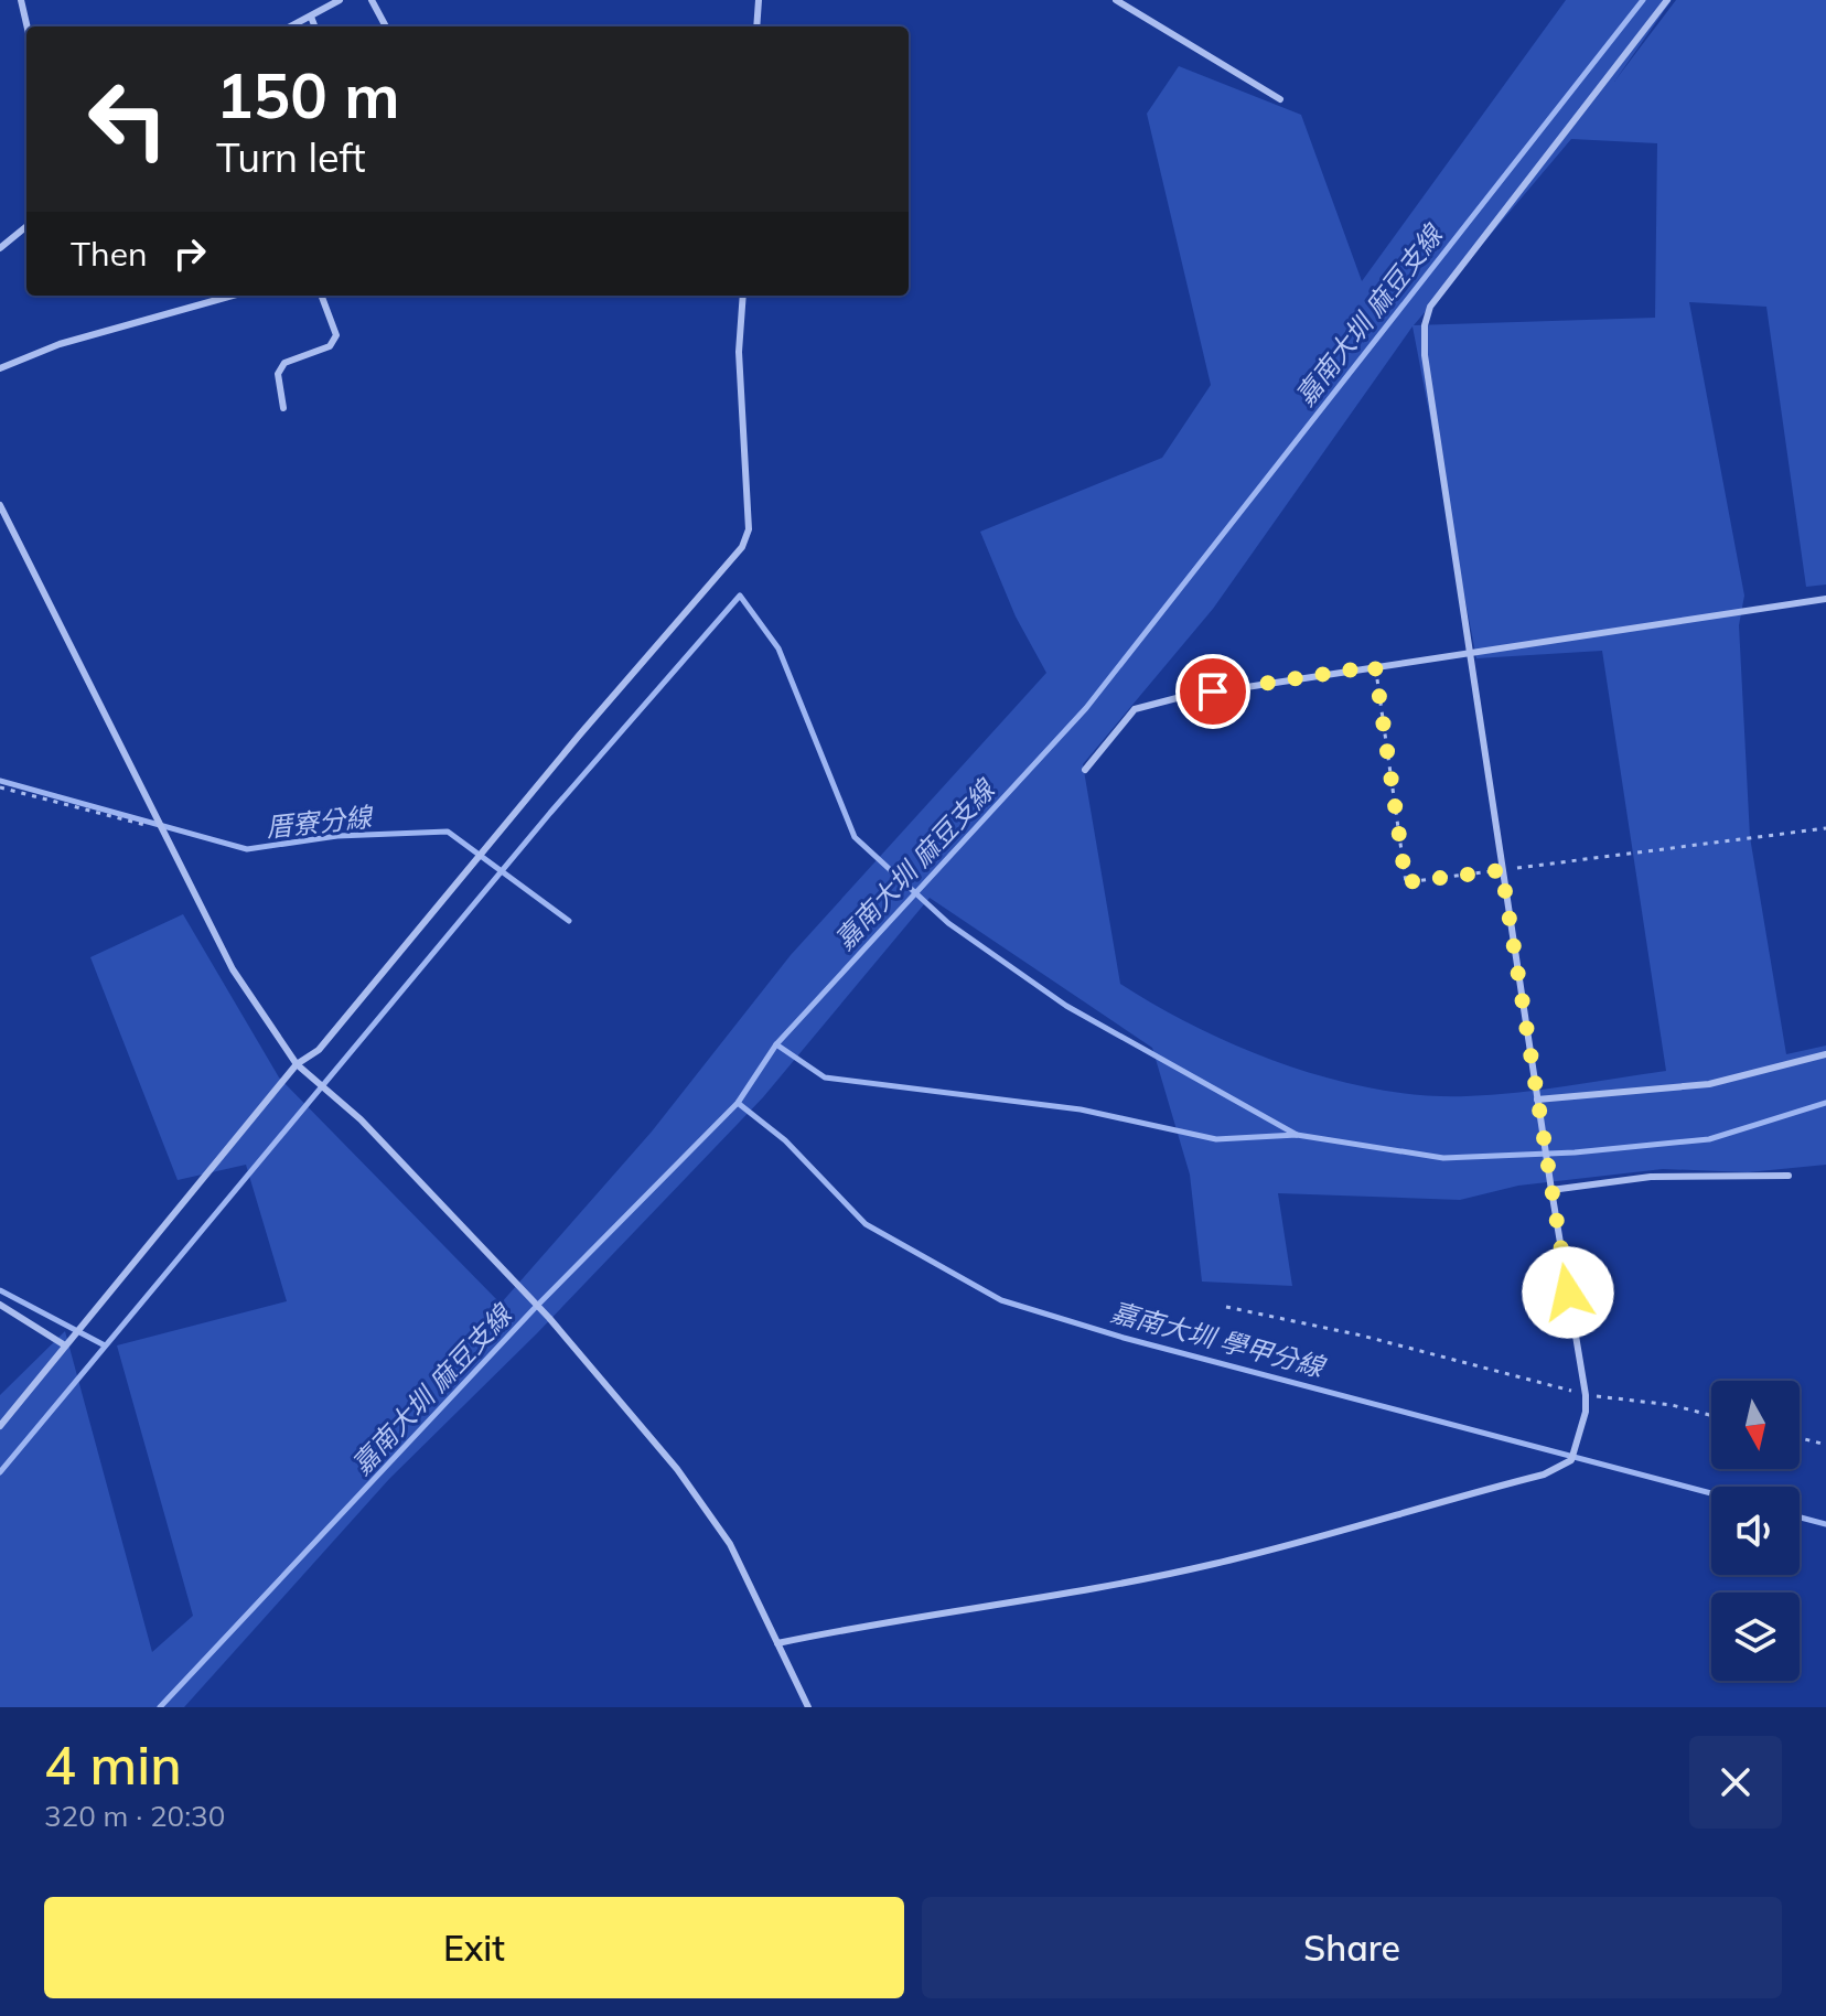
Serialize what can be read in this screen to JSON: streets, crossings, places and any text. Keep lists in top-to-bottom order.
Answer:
{
  "water": ["嘉南大圳 麻豆支線", "厝寮分線", "嘉南大圳 學甲分線"],
  "north": "bottom",
  "page": {
    "turn": ["150 m", "Turn left"],
    "then": "Then",
    "heading": ["4 min", "320 m · 20:30"],
    "buttons": ["Exit", "Share"]
  }
}
